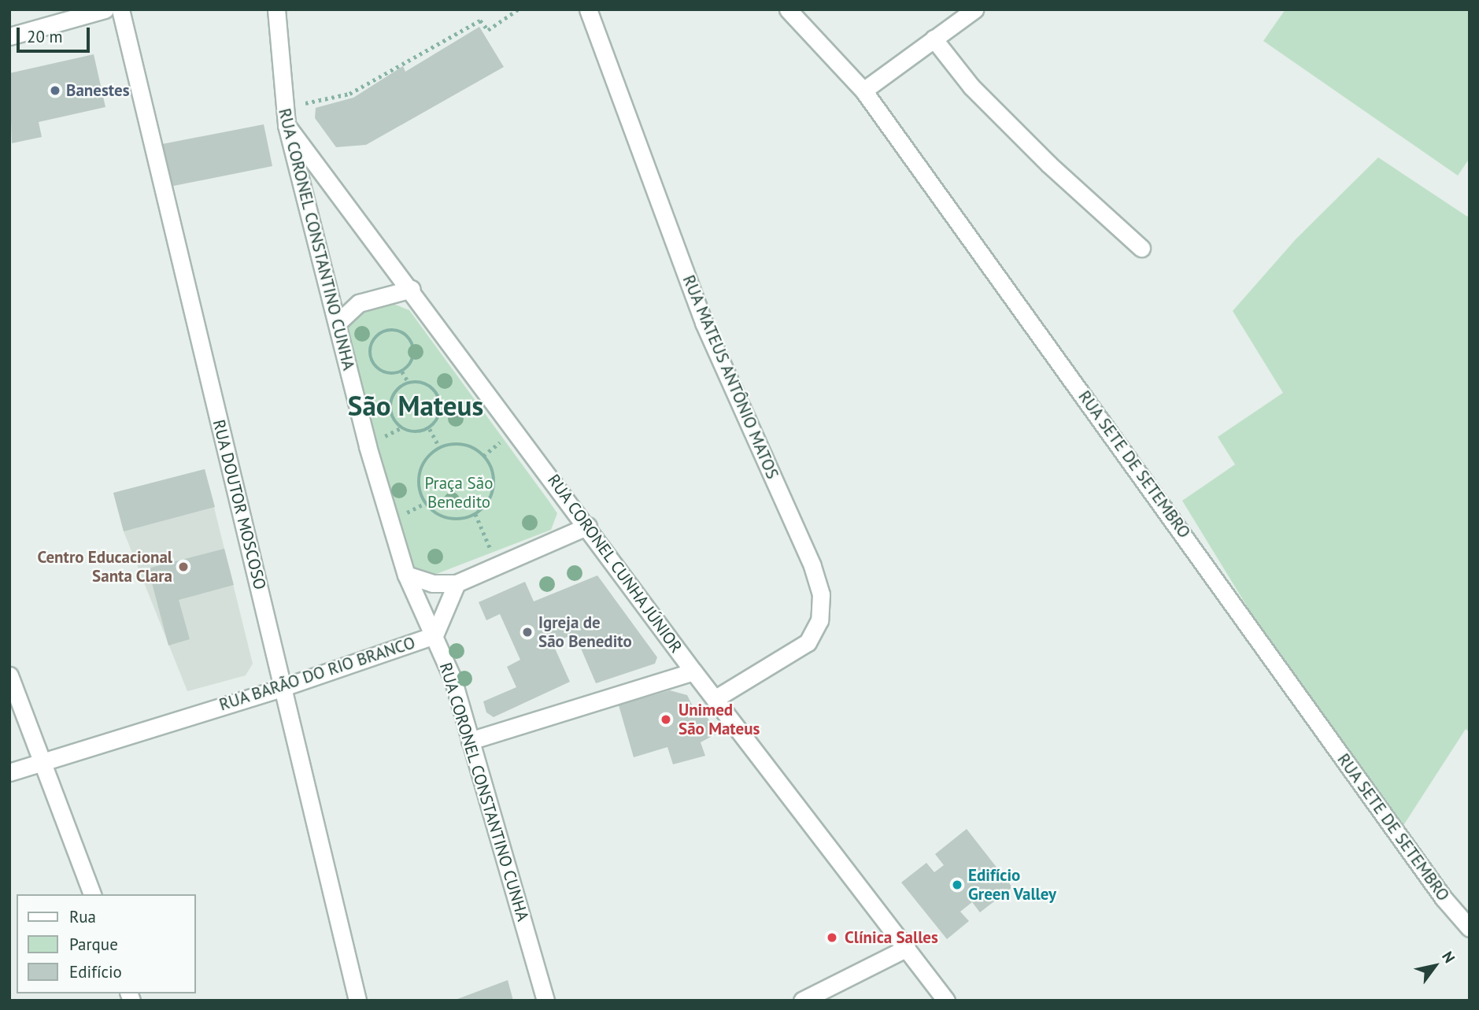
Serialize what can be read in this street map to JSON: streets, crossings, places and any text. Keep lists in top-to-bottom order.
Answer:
{
  "streets": {
    "street": [
      "RUA CORONEL CONSTANTINO CUNHA",
      "RUA MATEUS ANTÔNIO MATOS",
      "RUA SETE DE SETEMBRO",
      "RUA DOUTOR MOSCOSO",
      "RUA CORONEL CUNHA JÚNIOR",
      "RUA BARÃO DO RIO BRANCO"
    ]
  },
  "crossings": [
    ["RUA CORONEL CONSTANTINO CUNHA", "RUA CORONEL CUNHA JÚNIOR"],
    ["RUA CORONEL CONSTANTINO CUNHA", "RUA BARÃO DO RIO BRANCO"],
    ["RUA MATEUS ANTÔNIO MATOS", "RUA CORONEL CUNHA JÚNIOR"],
    ["RUA DOUTOR MOSCOSO", "RUA BARÃO DO RIO BRANCO"]
  ],
  "districts": ["São Mateus"],
  "parks": ["Praça São Benedito"],
  "places": [
    "Banestes",
    "Centro Educacional Santa Clara",
    "Igreja de São Benedito",
    "Unimed São Mateus",
    "Edifício Green Valley",
    "Clínica Salles"
  ],
  "legend": ["Rua", "Parque", "Edifício"],
  "scale_bar": "20 m",
  "north": "top right"
}
